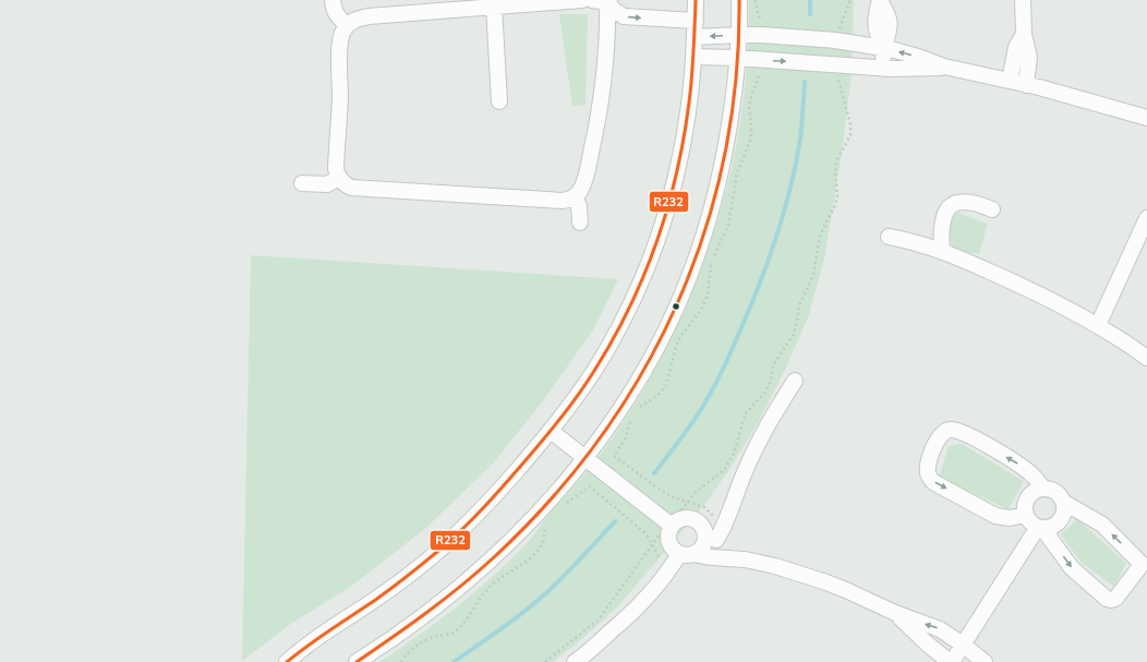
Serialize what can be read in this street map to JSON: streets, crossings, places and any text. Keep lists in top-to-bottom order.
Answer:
{
  "lines": ["transit line R232"]
}
